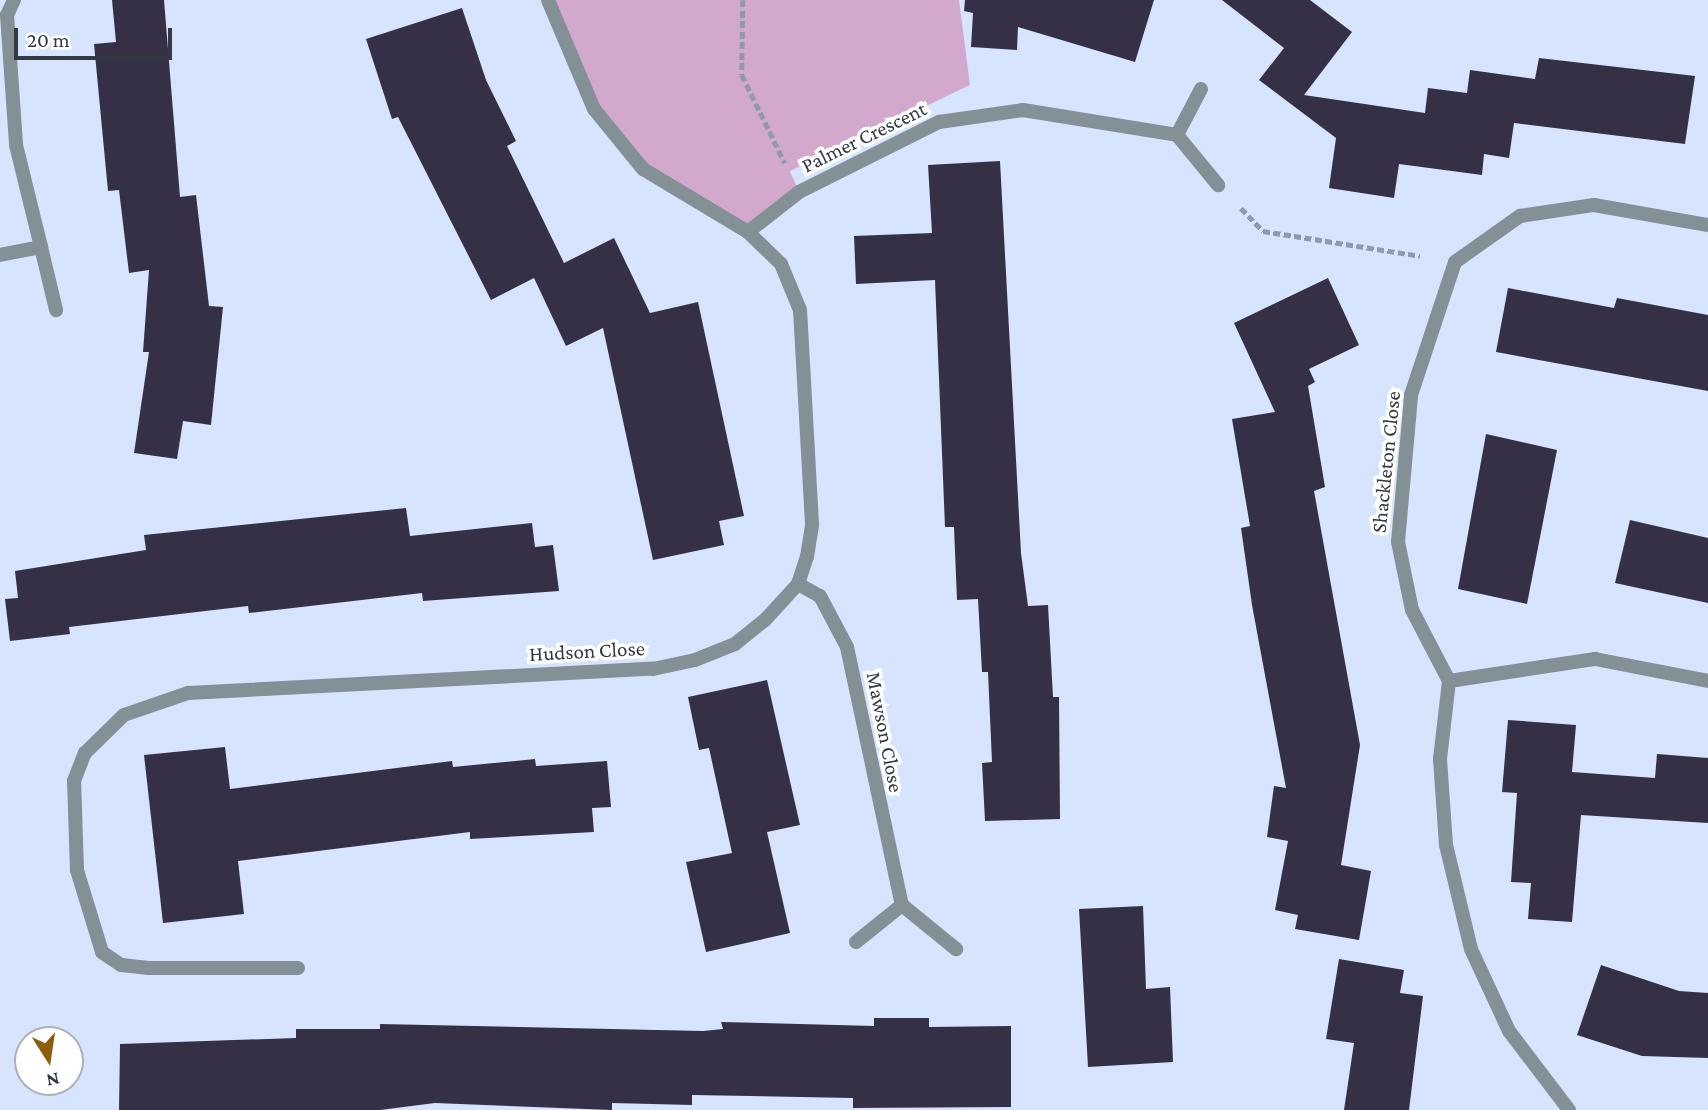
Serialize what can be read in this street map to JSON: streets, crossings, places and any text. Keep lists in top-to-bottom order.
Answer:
{
  "streets": {
    "street": [
      "Palmer Crescent",
      "Shackleton Close",
      "Hudson Close",
      "Mawson Close"
    ]
  },
  "crossings": [
    ["Hudson Close", "Mawson Close"]
  ],
  "scale_bar": "20 m",
  "north": "bottom"
}
